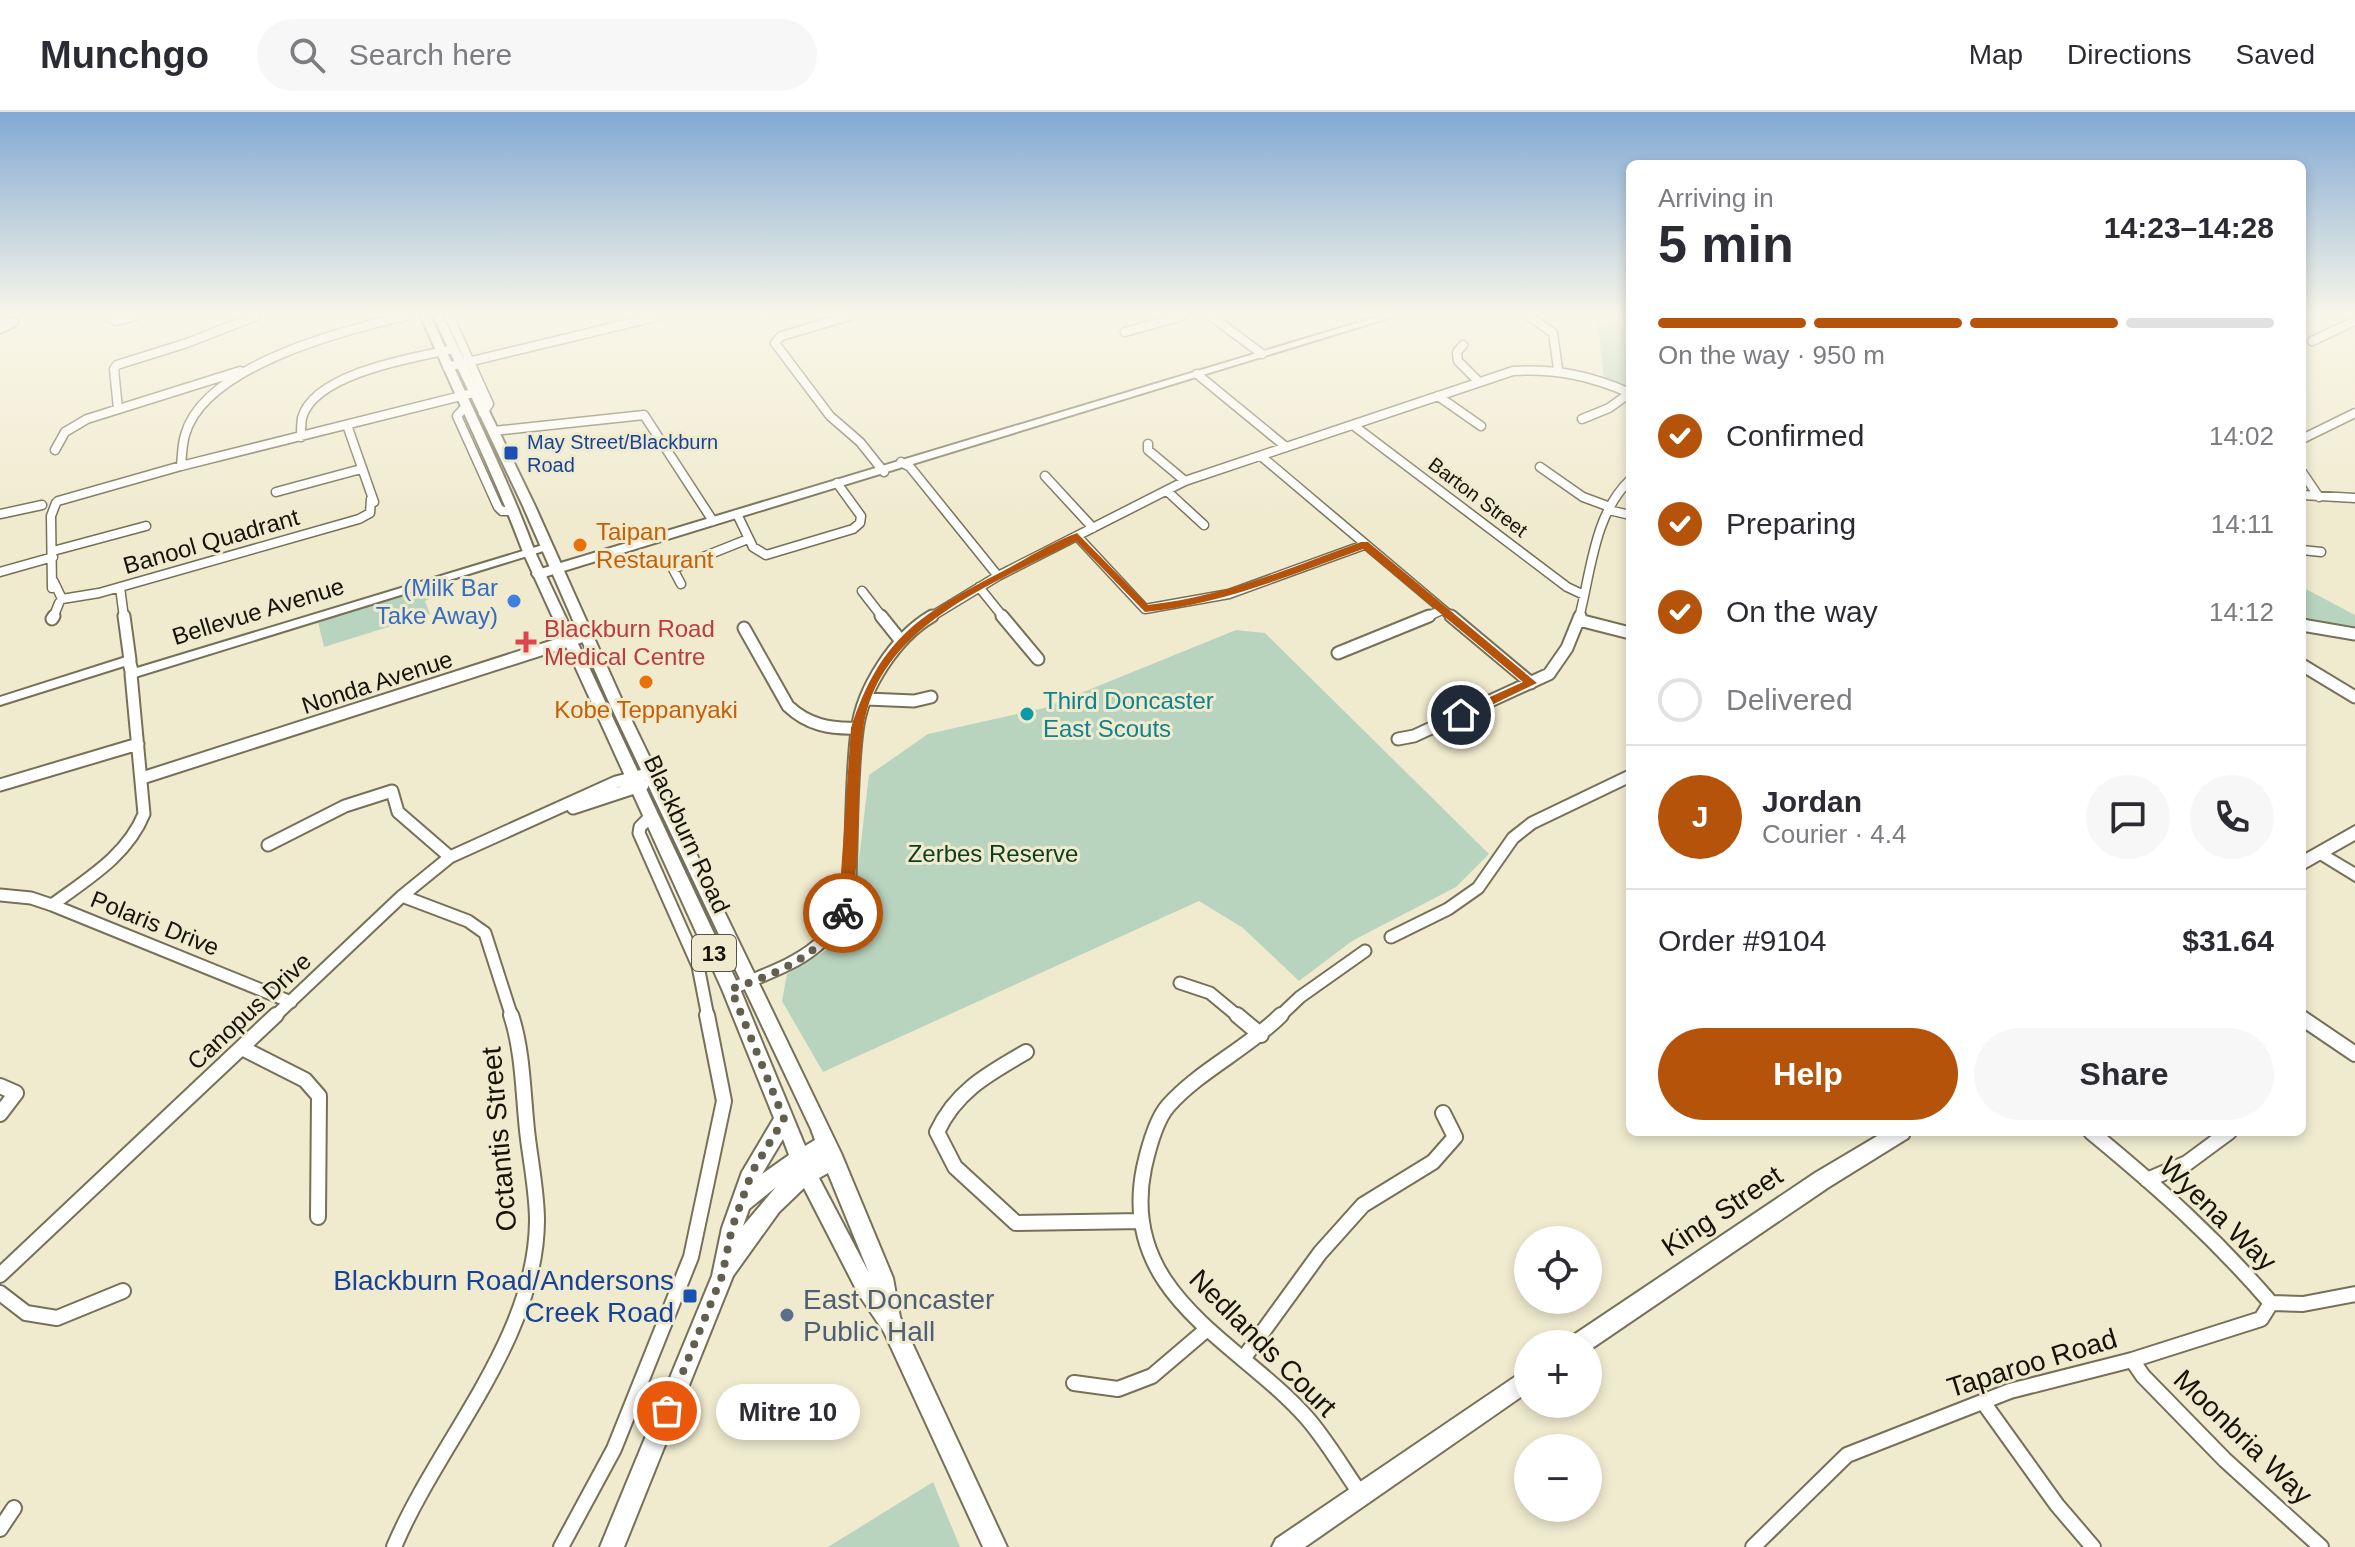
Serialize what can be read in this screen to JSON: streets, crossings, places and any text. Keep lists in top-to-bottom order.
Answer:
{
  "streets": {
    "main road": ["Blackburn Road", "13", "King Street"],
    "street": [
      "Barton Street",
      "Banool Quadrant",
      "Bellevue Avenue",
      "Nonda Avenue",
      "Polaris Drive",
      "Canopus Drive",
      "Octantis Street",
      "Wyena Way",
      "Nedlands Court",
      "Taparoo Road",
      "Moonbria Way"
    ]
  },
  "crossings": [
    ["Bellevue Avenue", "Blackburn Road"],
    ["Nonda Avenue", "Blackburn Road"],
    ["Blackburn Road", "Canopus Drive"],
    ["Polaris Drive", "Canopus Drive"],
    ["Canopus Drive", "Octantis Street"],
    ["Wyena Way", "Taparoo Road"],
    ["Taparoo Road", "Moonbria Way"]
  ],
  "parks": ["Zerbes Reserve"],
  "places": {
    "transit": ["May Street/Blackburn Road", "Blackburn Road/Andersons Creek Road"],
    "other": [
      "Taipan Restaurant",
      "(Milk Bar Take Away)",
      "Kobe Teppanyaki",
      "Third Doncaster East Scouts",
      "East Doncaster Public Hall",
      "Mitre 10"
    ],
    "health": ["Blackburn Road Medical Centre"]
  },
  "page": {
    "header": "Munchgo",
    "search": "Search here",
    "nav": ["Map", "Directions", "Saved"],
    "heading": ["5 min", "Arriving in", "14:23–14:28"],
    "panel": [
      "Jordan",
      "Courier · 4.4",
      "Order #9104",
      "$31.64"
    ],
    "bar": "On the way · 950 m",
    "list": [
      ["Confirmed", "14:02"],
      ["Preparing", "14:11"],
      ["On the way", "14:12"],
      "Delivered"
    ],
    "round": "J",
    "buttons": ["Help", "Share"],
    "map_buttons": ["+", "−"],
    "bubble": "Mitre 10"
  }
}
